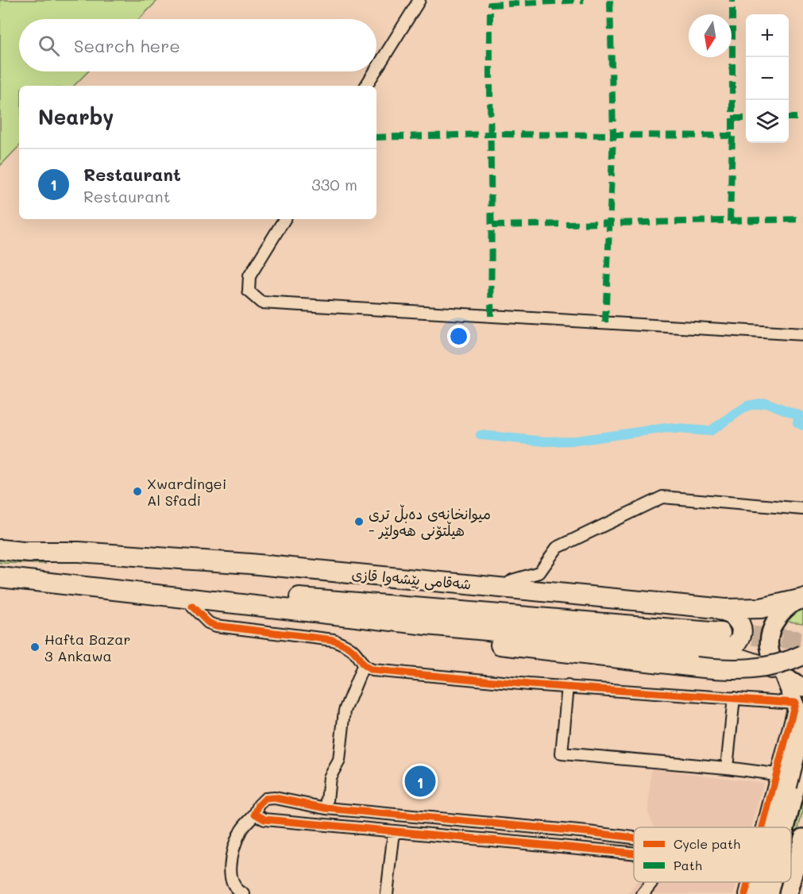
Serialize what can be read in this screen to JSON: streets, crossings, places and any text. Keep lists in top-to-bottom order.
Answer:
{
  "streets": {
    "highway": ["شەقامی پێشەوا قازی"]
  },
  "places": ["Xwardingei Al Sfadi", "میوانخانەی دەبڵ تری - هیڵتۆنی هەولێر", "Hafta Bazar 3 Ankawa"],
  "legend": ["Cycle path", "Path"],
  "north": "bottom",
  "page": {
    "map_buttons": ["+", "−"],
    "search": "Search here",
    "heading": "Nearby",
    "list": [
      {
        "mark": "1",
        "name": "Restaurant",
        "note": "Restaurant",
        "value": "330 m"
      }
    ],
    "pins": "1"
  }
}
